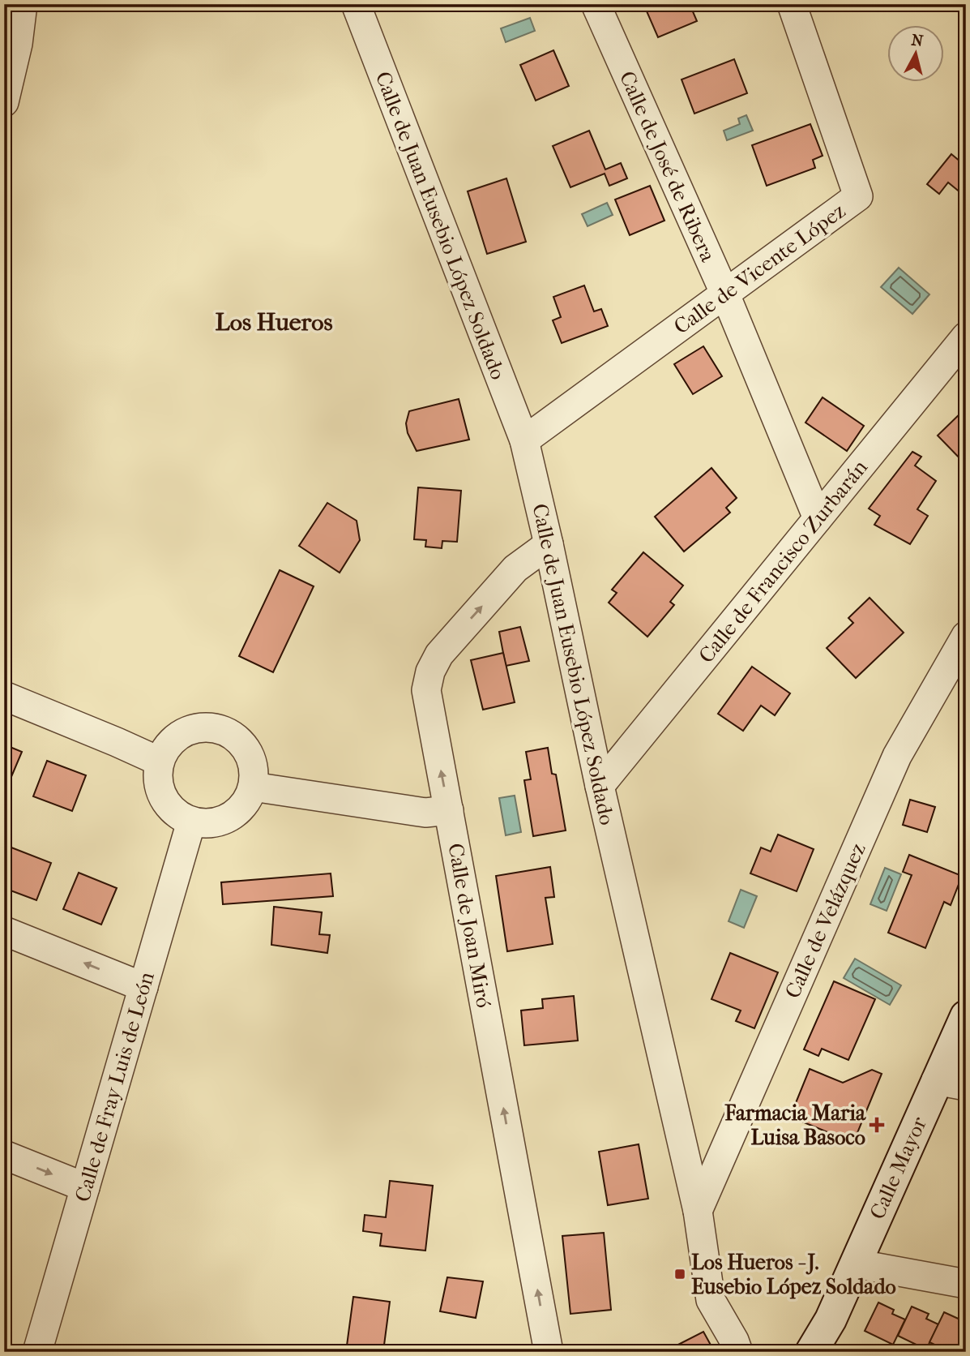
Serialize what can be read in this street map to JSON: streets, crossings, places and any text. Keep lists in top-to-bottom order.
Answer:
{
  "streets": {
    "street": [
      "Calle de José de Ribera",
      "Calle de Juan Eusebio López Soldado",
      "Calle de Vicente López",
      "Calle de Francisco Zurbarán",
      "Calle de Velázquez",
      "Calle de Joan Miró",
      "Calle de Fray Luis de León",
      "Calle Mayor"
    ]
  },
  "crossings": [
    ["Calle de José de Ribera", "Calle de Vicente López"],
    ["Calle de José de Ribera", "Calle de Francisco Zurbarán"],
    ["Calle de Juan Eusebio López Soldado", "Calle de Vicente López"],
    ["Calle de Juan Eusebio López Soldado", "Calle de Francisco Zurbarán"],
    ["Calle de Juan Eusebio López Soldado", "Calle de Velázquez"],
    ["Calle de Juan Eusebio López Soldado", "Calle de Joan Miró"]
  ],
  "one_way": ["Calle de Joan Miró"],
  "districts": ["Los Hueros"],
  "places": {
    "health": ["Farmacia Maria Luisa Basoco"],
    "transit": ["Los Hueros - J. Eusebio López Soldado"]
  },
  "north": "top"
}
